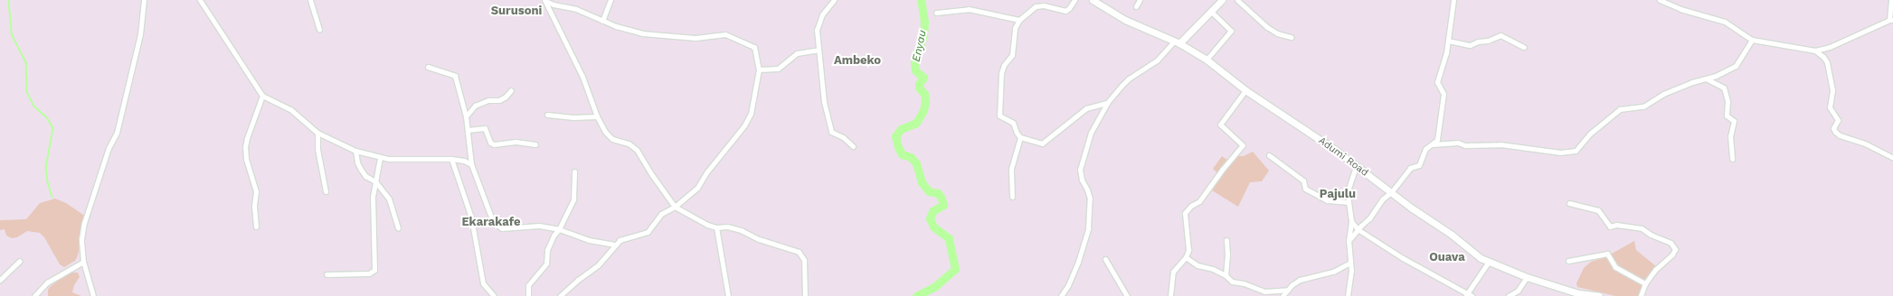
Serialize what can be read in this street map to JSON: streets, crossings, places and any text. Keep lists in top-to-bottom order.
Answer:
{
  "streets": {
    "main road": ["Adumi Road"]
  },
  "districts": [
    "Surusoni",
    "Ambeko",
    "Pajulu",
    "Ekarakafe",
    "Ouava"
  ],
  "water": ["Enyau"]
}
